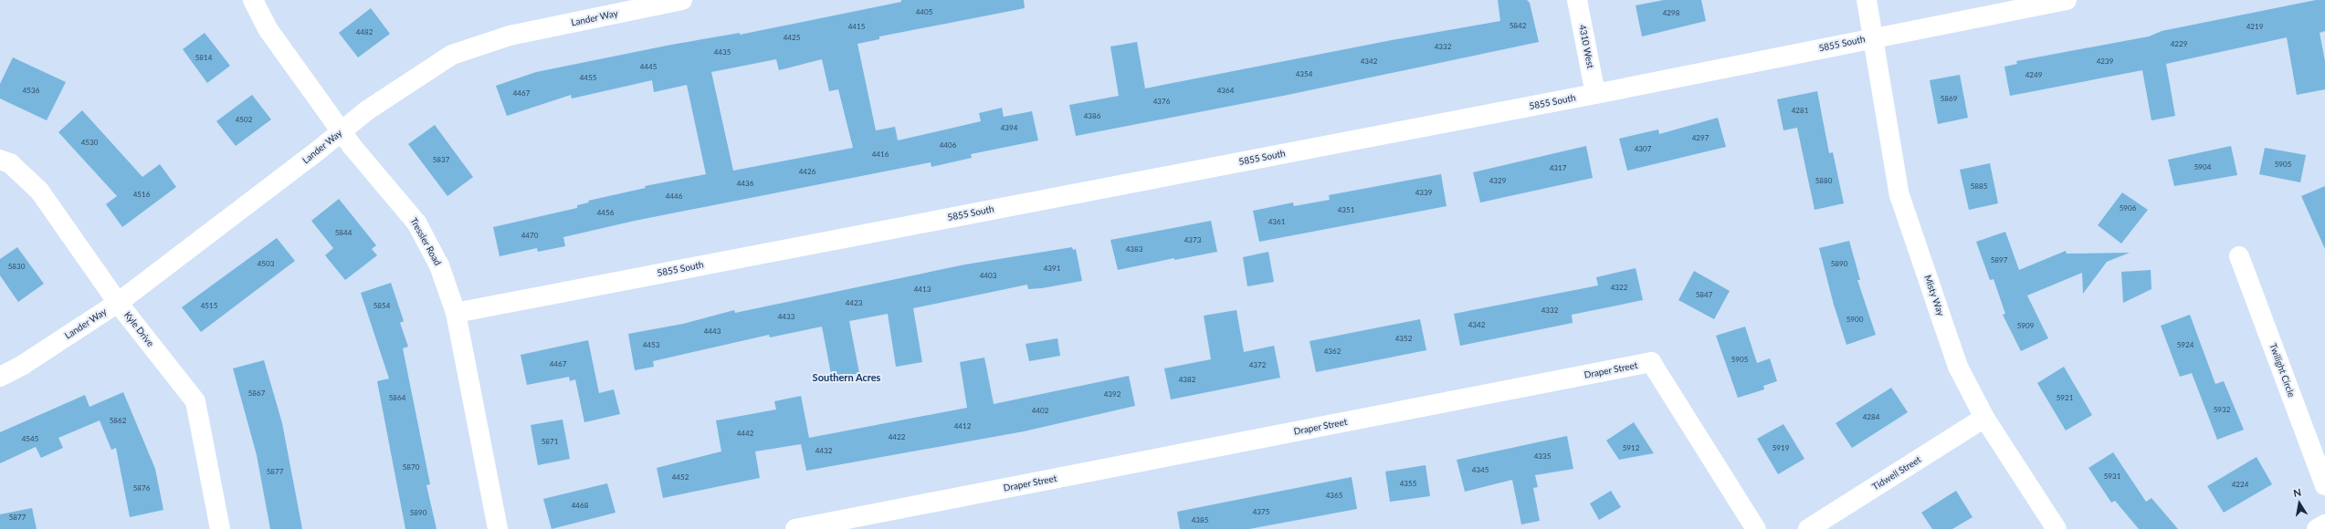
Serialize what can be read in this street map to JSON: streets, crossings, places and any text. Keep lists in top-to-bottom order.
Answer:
{
  "streets": {
    "street": [
      "Lander Way",
      "5855 South",
      "4310 West",
      "Tressler Road",
      "Misty Way",
      "Kyle Drive",
      "Draper Street",
      "Twilight Circle",
      "Tidwell Street"
    ]
  },
  "crossings": [
    ["Lander Way", "Tressler Road"],
    ["Lander Way", "Kyle Drive"],
    ["5855 South", "4310 West"],
    ["5855 South", "Tressler Road"],
    ["5855 South", "Misty Way"],
    ["Misty Way", "Tidwell Street"]
  ],
  "districts": ["Southern Acres"],
  "house_numbers": [
    "4405",
    "4298",
    "5842",
    "4415",
    "4219",
    "4482",
    "4425",
    "4229",
    "4332",
    "4435",
    "5814",
    "4342",
    "4239",
    "4445",
    "4354",
    "4249",
    "4455",
    "4536",
    "4364",
    "4467",
    "5869",
    "4376",
    "4281",
    "4386",
    "4502",
    "4394",
    "4297",
    "4530",
    "4406",
    "4307",
    "4416",
    "5837",
    "5905",
    "5904",
    "4317",
    "4426",
    "4329",
    "5880",
    "4436",
    "5885",
    "4339",
    "4516",
    "4446",
    "5906",
    "4351",
    "4456",
    "4361",
    "5844",
    "4470",
    "4373",
    "4383",
    "5897",
    "4503",
    "5890",
    "5830",
    "4391",
    "4403",
    "4322",
    "4413",
    "5847",
    "4423",
    "4515",
    "5854",
    "4332",
    "4433",
    "5900",
    "4342",
    "5909",
    "4443",
    "4352",
    "4453",
    "5924",
    "4362",
    "5905",
    "4467",
    "4372",
    "4382",
    "5867",
    "4392",
    "5864",
    "5921",
    "5932",
    "4402",
    "4284",
    "5862",
    "4412",
    "4442",
    "4422",
    "4545",
    "5871",
    "5912",
    "5919",
    "4432",
    "4335",
    "5870",
    "4345",
    "5877",
    "5931",
    "4452",
    "4355",
    "4224",
    "5876",
    "4365",
    "4468",
    "4375",
    "5890",
    "5877",
    "4385"
  ],
  "north": "top"
}
